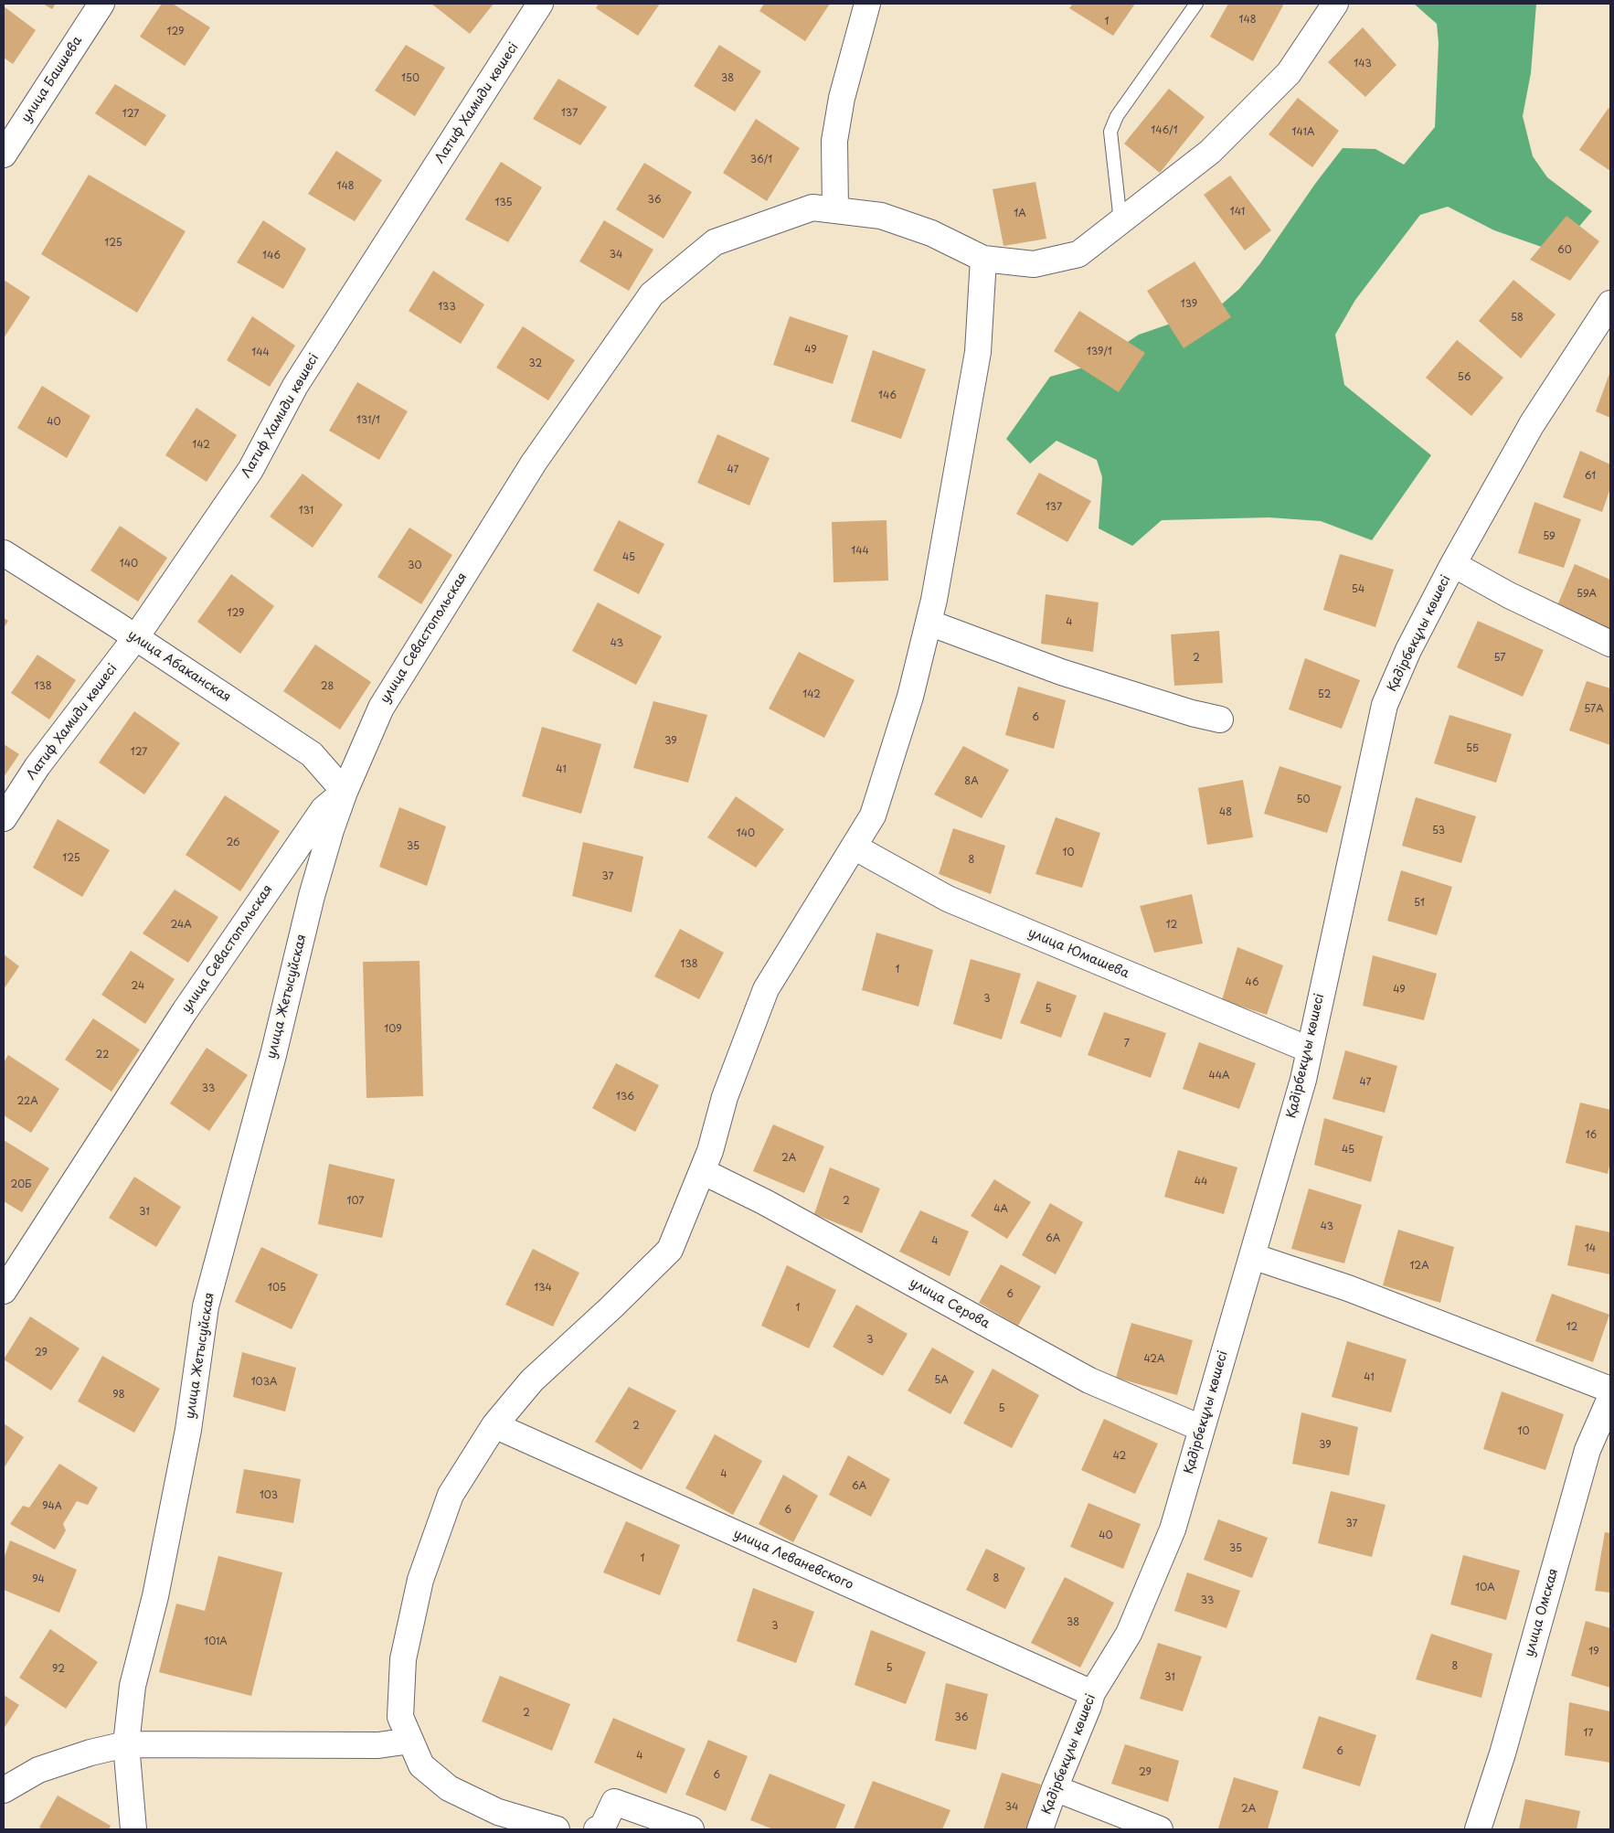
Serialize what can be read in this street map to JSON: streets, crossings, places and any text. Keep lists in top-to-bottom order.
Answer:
{
  "streets": {
    "street": [
      "улица Баишева",
      "Латиф Хамиди көшесі",
      "Қадірбекұлы көшесі",
      "улица Севастопольская",
      "улица Абаканская",
      "улица Юмашева",
      "улица Жетысуйская",
      "улица Серова",
      "улица Леваневского",
      "улица Омская"
    ]
  },
  "crossings": [
    ["Латиф Хамиди көшесі", "улица Абаканская"],
    ["Қадірбекұлы көшесі", "улица Юмашева"],
    ["Қадірбекұлы көшесі", "улица Серова"],
    ["Қадірбекұлы көшесі", "улица Леваневского"],
    ["улица Севастопольская", "улица Абаканская"],
    ["улица Севастопольская", "улица Жетысуйская"],
    ["улица Абаканская", "улица Жетысуйская"]
  ],
  "house_numbers": [
    "148",
    "1",
    "129",
    "143",
    "150",
    "38",
    "137",
    "127",
    "146/1",
    "141А",
    "36/1",
    "148",
    "36",
    "135",
    "141",
    "1А",
    "125",
    "60",
    "34",
    "146",
    "139",
    "133",
    "58",
    "49",
    "139/1",
    "144",
    "32",
    "56",
    "146",
    "131/1",
    "40",
    "142",
    "47",
    "61",
    "137",
    "131",
    "59",
    "144",
    "45",
    "140",
    "30",
    "54",
    "59А",
    "129",
    "4",
    "43",
    "2",
    "57",
    "138",
    "28",
    "142",
    "52",
    "57А",
    "6",
    "39",
    "55",
    "127",
    "41",
    "8А",
    "50",
    "48",
    "53",
    "140",
    "26",
    "35",
    "10",
    "125",
    "8",
    "37",
    "51",
    "24А",
    "12",
    "138",
    "1",
    "46",
    "24",
    "49",
    "3",
    "5",
    "109",
    "7",
    "22",
    "44А",
    "47",
    "33",
    "136",
    "22А",
    "16",
    "45",
    "2А",
    "44",
    "20Б",
    "107",
    "2",
    "4А",
    "31",
    "43",
    "6А",
    "4",
    "14",
    "12А",
    "105",
    "134",
    "6",
    "1",
    "12",
    "3",
    "29",
    "42А",
    "41",
    "5А",
    "103А",
    "98",
    "5",
    "2",
    "10",
    "39",
    "42",
    "4",
    "6А",
    "103",
    "94A",
    "6",
    "37",
    "40",
    "35",
    "1",
    "8",
    "94",
    "10А",
    "33",
    "38",
    "3",
    "101А",
    "19",
    "8",
    "5",
    "92",
    "31",
    "2",
    "36",
    "17",
    "6",
    "4",
    "29",
    "6",
    "34",
    "2А"
  ]
}
